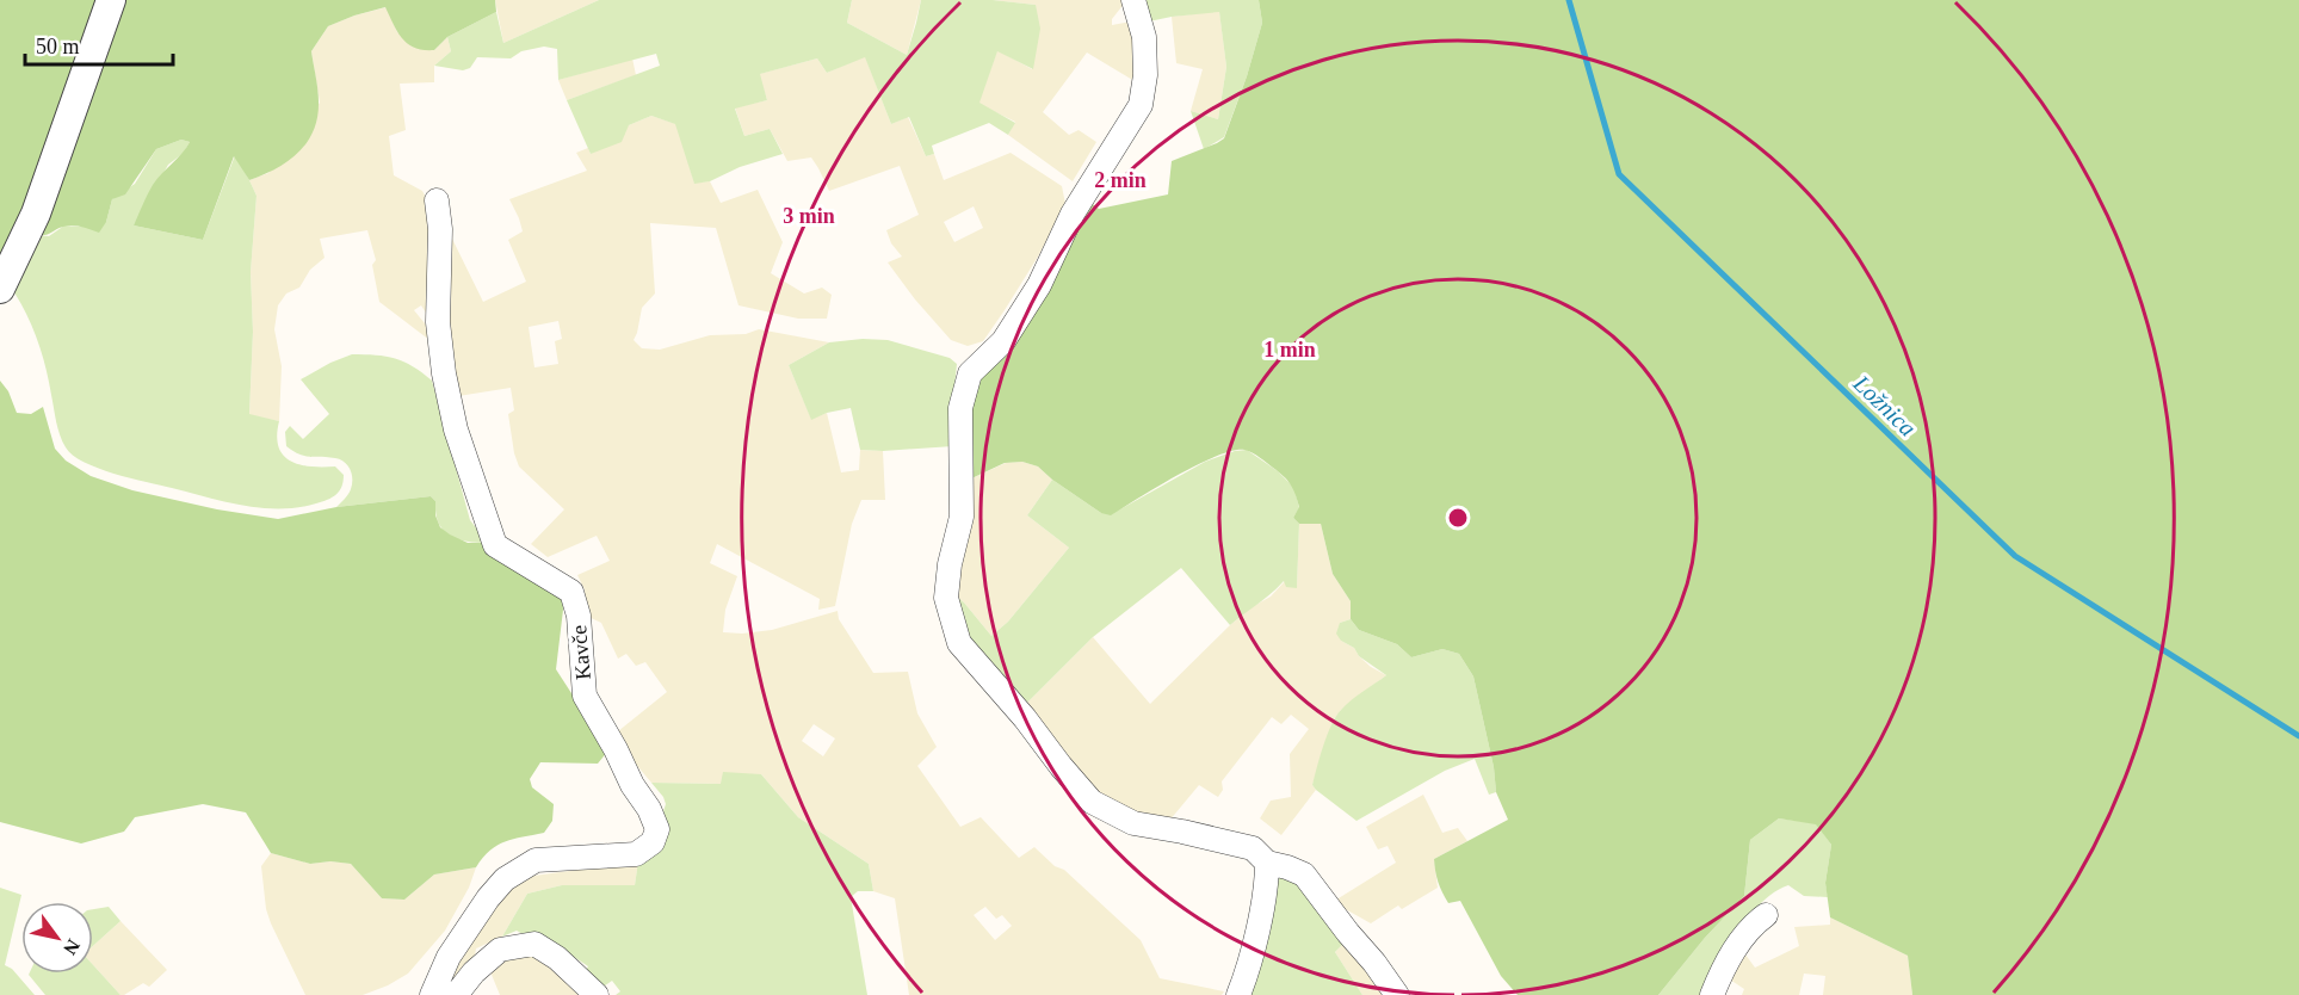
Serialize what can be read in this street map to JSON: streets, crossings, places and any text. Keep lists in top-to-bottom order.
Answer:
{
  "streets": {
    "street": ["Kavče"]
  },
  "water": ["Ložnica"],
  "scale_bar": "50 m",
  "north": "bottom right",
  "rings": ["2 min", "3 min", "1 min"]
}
